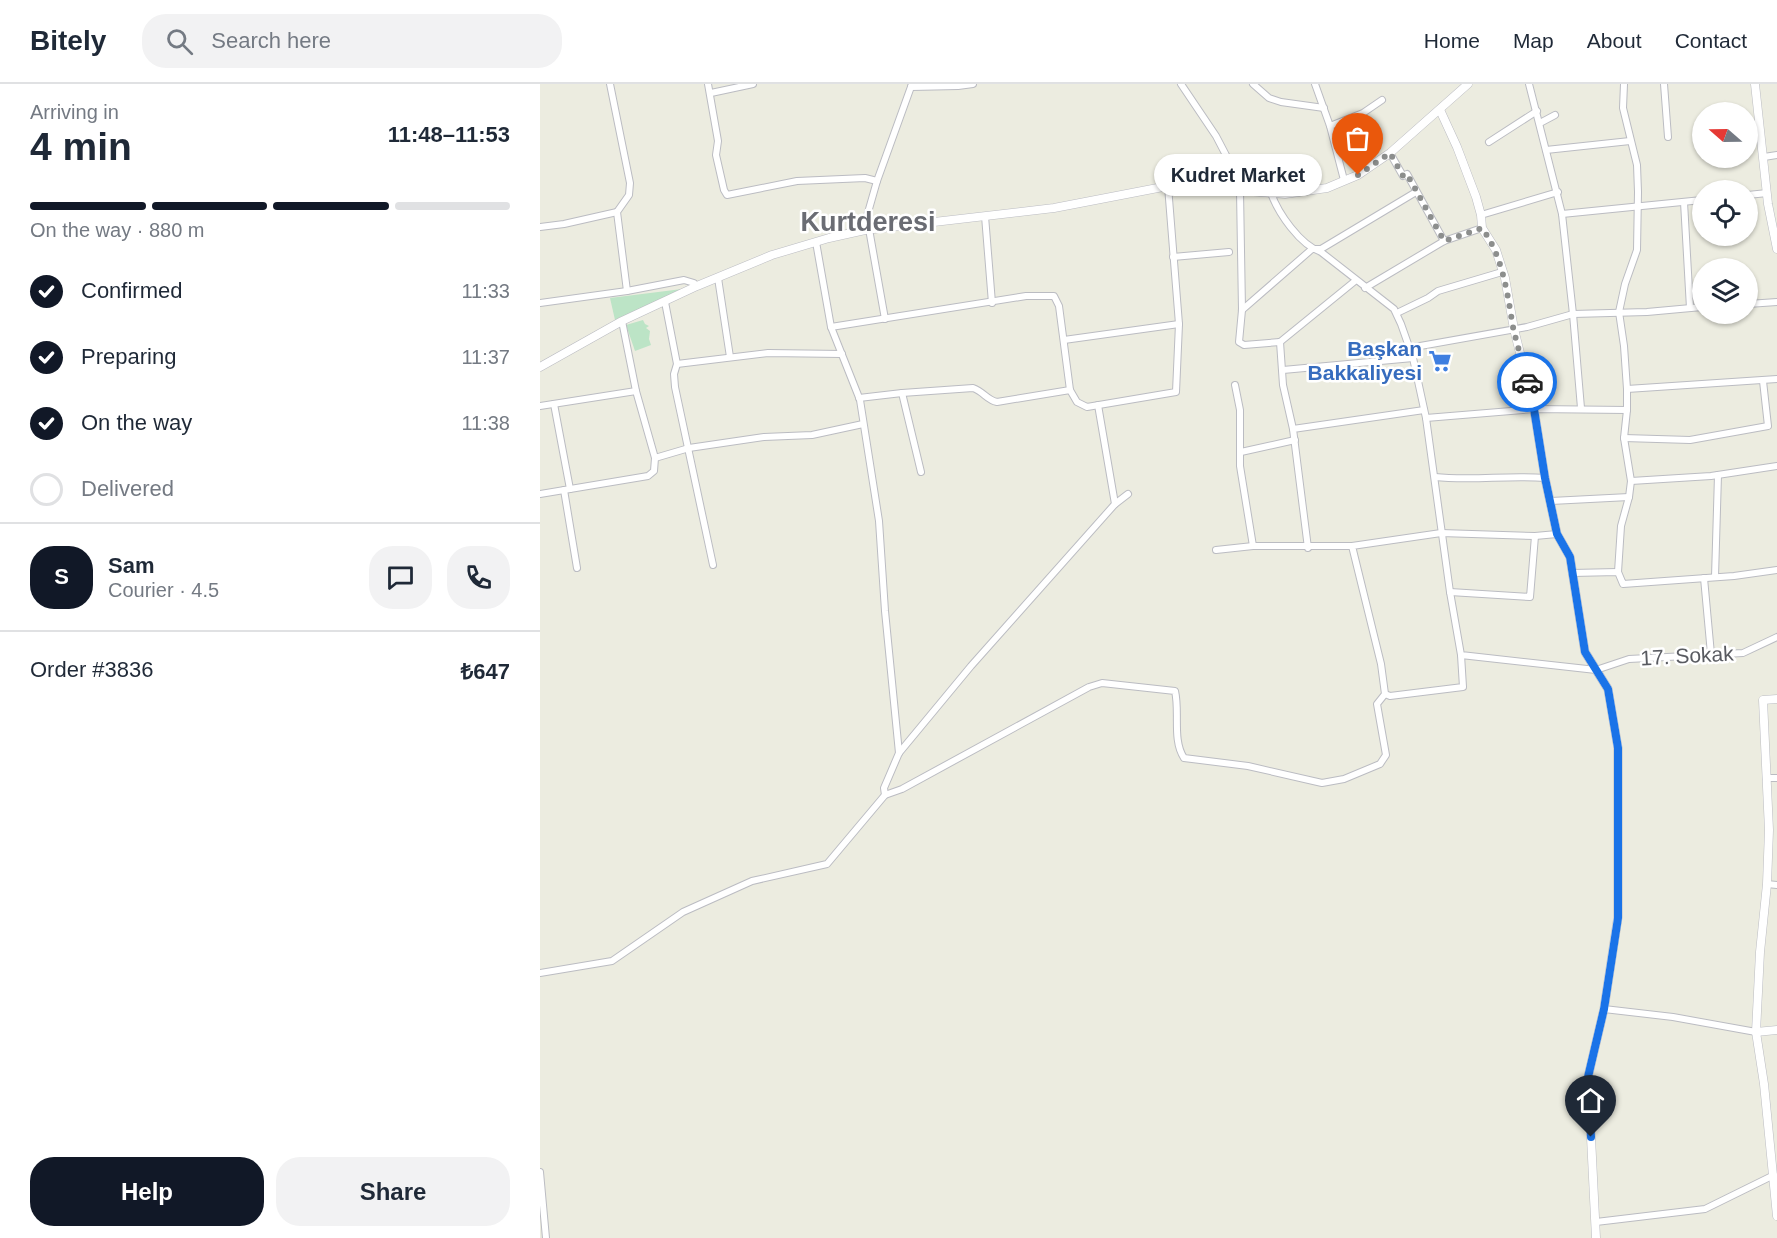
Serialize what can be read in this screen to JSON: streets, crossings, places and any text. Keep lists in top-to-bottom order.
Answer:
{
  "streets": {
    "street": ["17. Sokak"]
  },
  "districts": ["Kurtderesi"],
  "places": {
    "other": ["Kudret Market"],
    "supermarket": ["Başkan Bakkaliyesi"]
  },
  "north": "left",
  "page": {
    "header": "Bitely",
    "search": "Search here",
    "nav": [
      "Home",
      "Map",
      "About",
      "Contact"
    ],
    "heading": ["4 min", "Arriving in", "11:48–11:53"],
    "panel": [
      "Sam",
      "Courier · 4.5",
      "Order #3836",
      "₺647"
    ],
    "bubble": "Kudret Market",
    "bar": "On the way · 880 m",
    "list": [
      ["Confirmed", "11:33"],
      ["Preparing", "11:37"],
      ["On the way", "11:38"],
      "Delivered"
    ],
    "round": "S",
    "buttons": ["Help", "Share"]
  }
}
